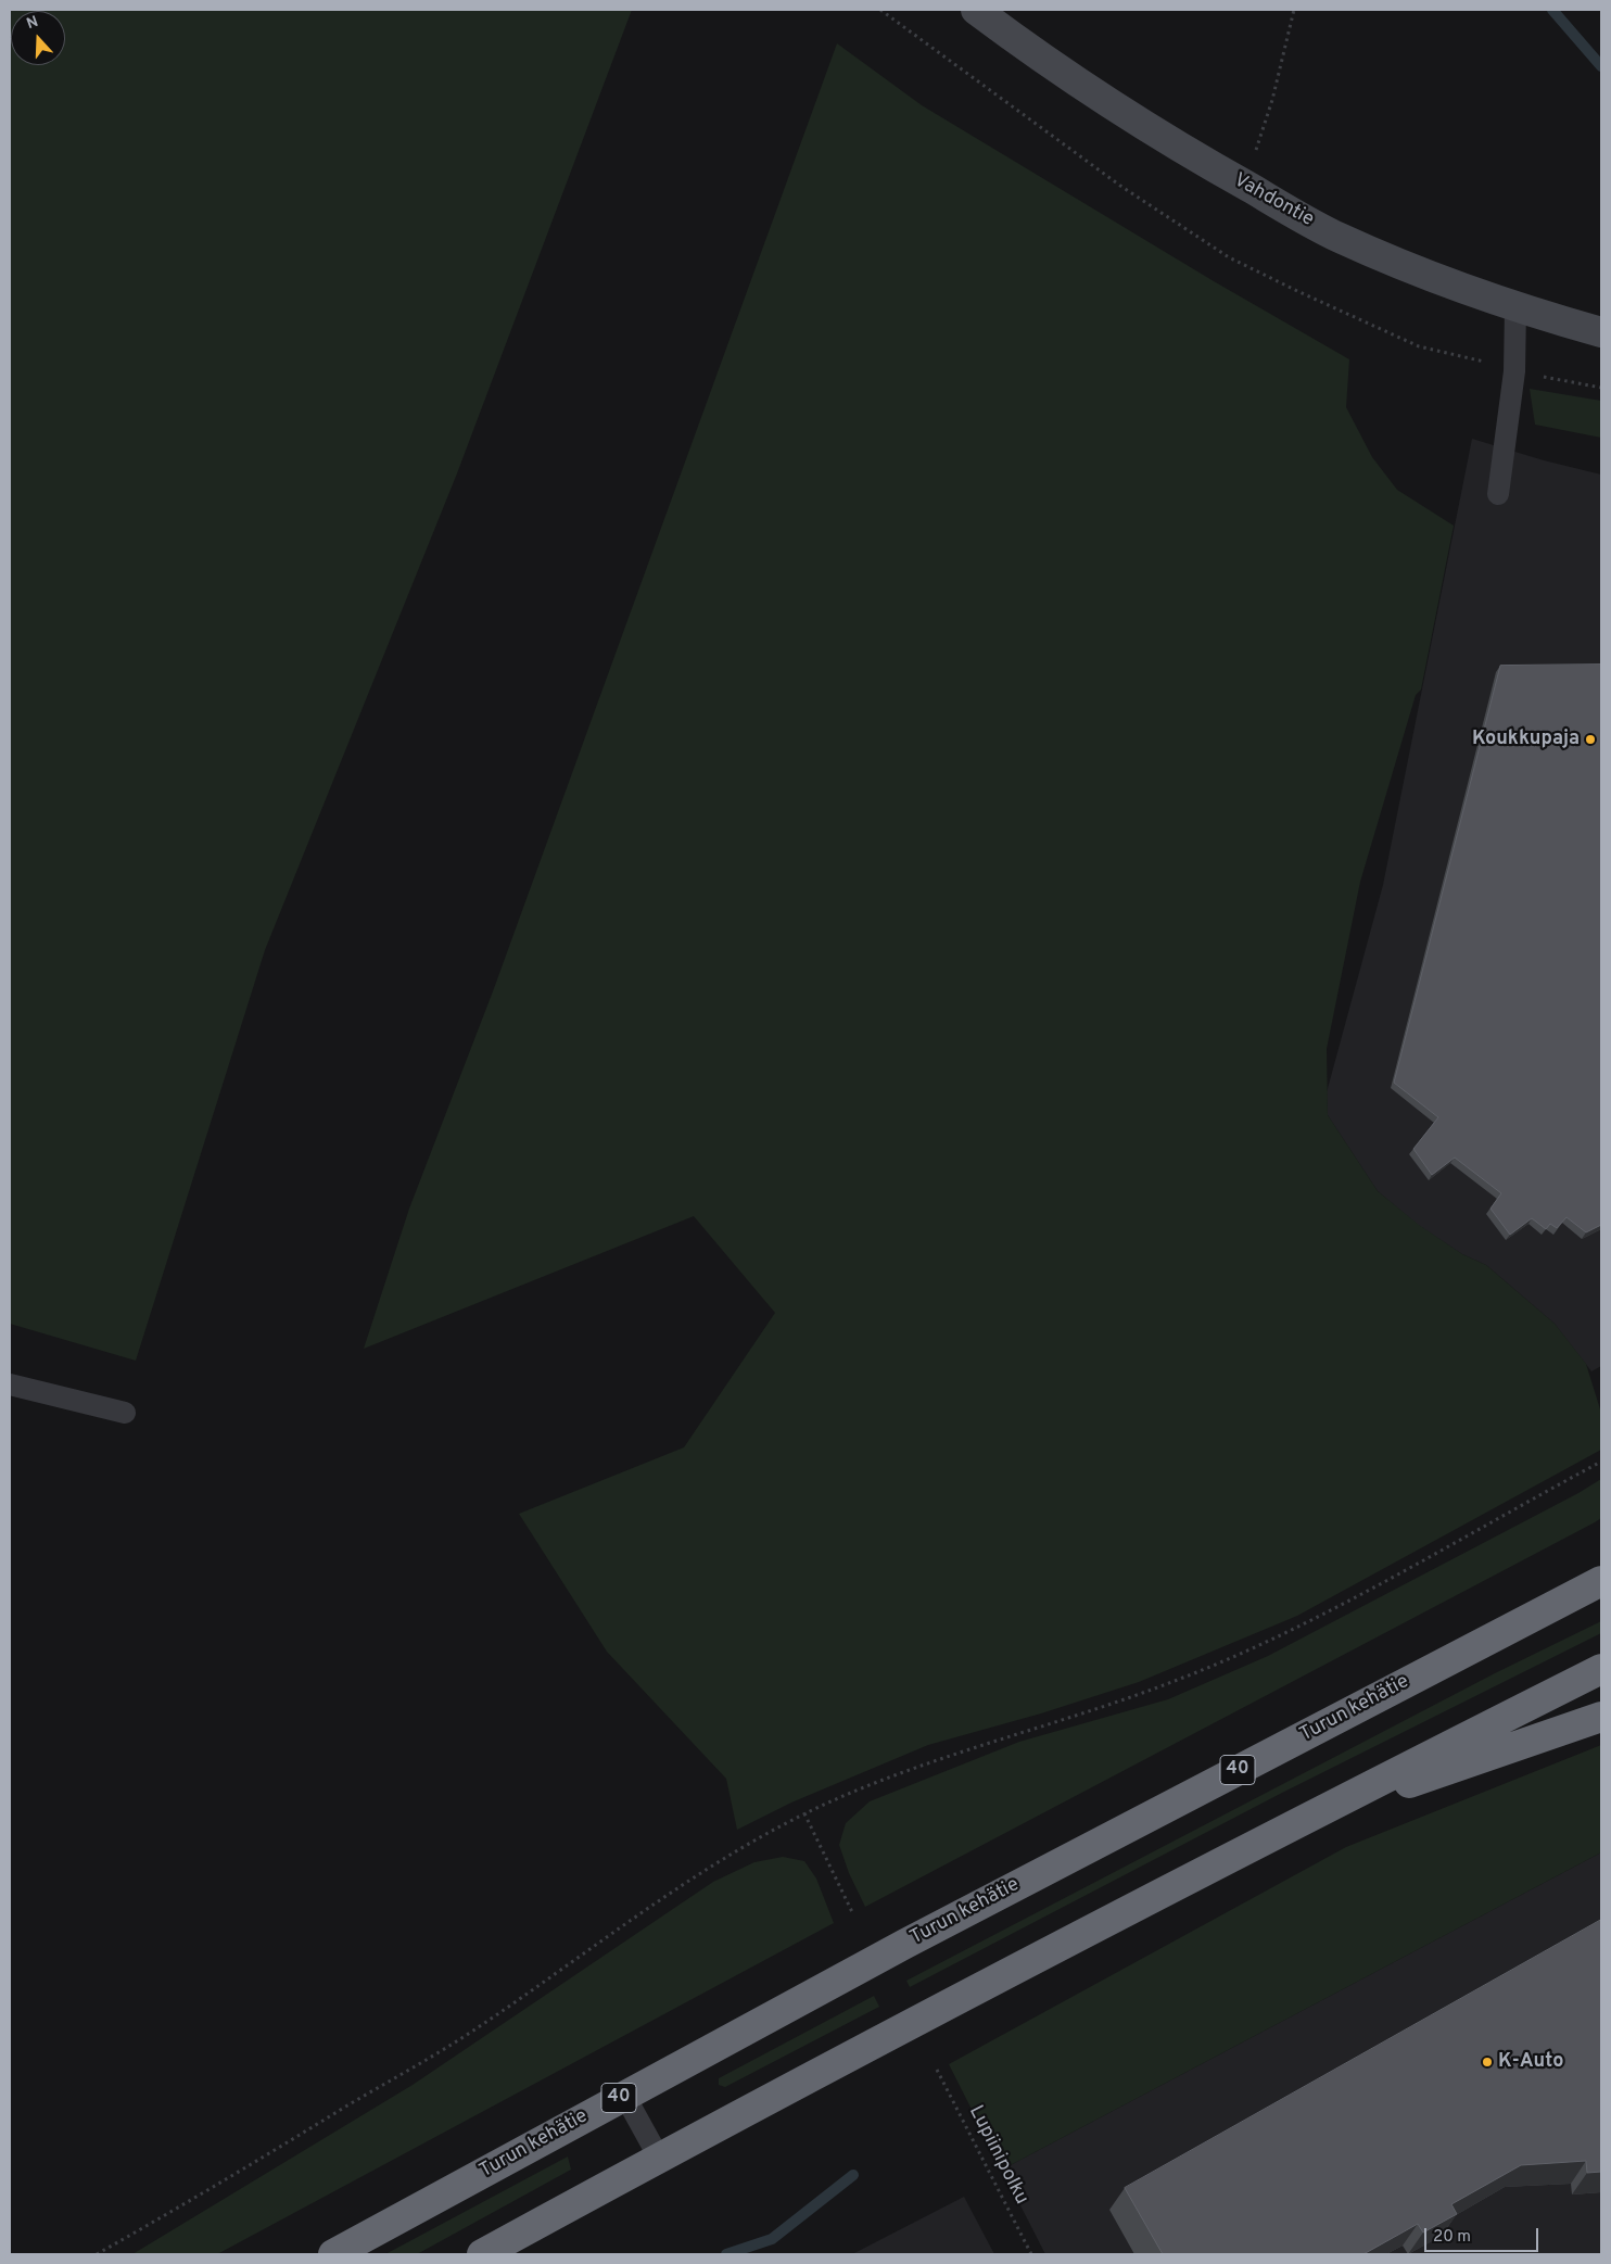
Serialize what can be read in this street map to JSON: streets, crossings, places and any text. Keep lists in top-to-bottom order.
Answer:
{
  "streets": {
    "highway": ["Turun kehätie", "40"],
    "street": ["Vahdontie"],
    "path": ["Lupiinipolku"]
  },
  "places": ["Koukkupaja", "K-Auto"],
  "scale_bar": "20 m",
  "north": "top"
}
